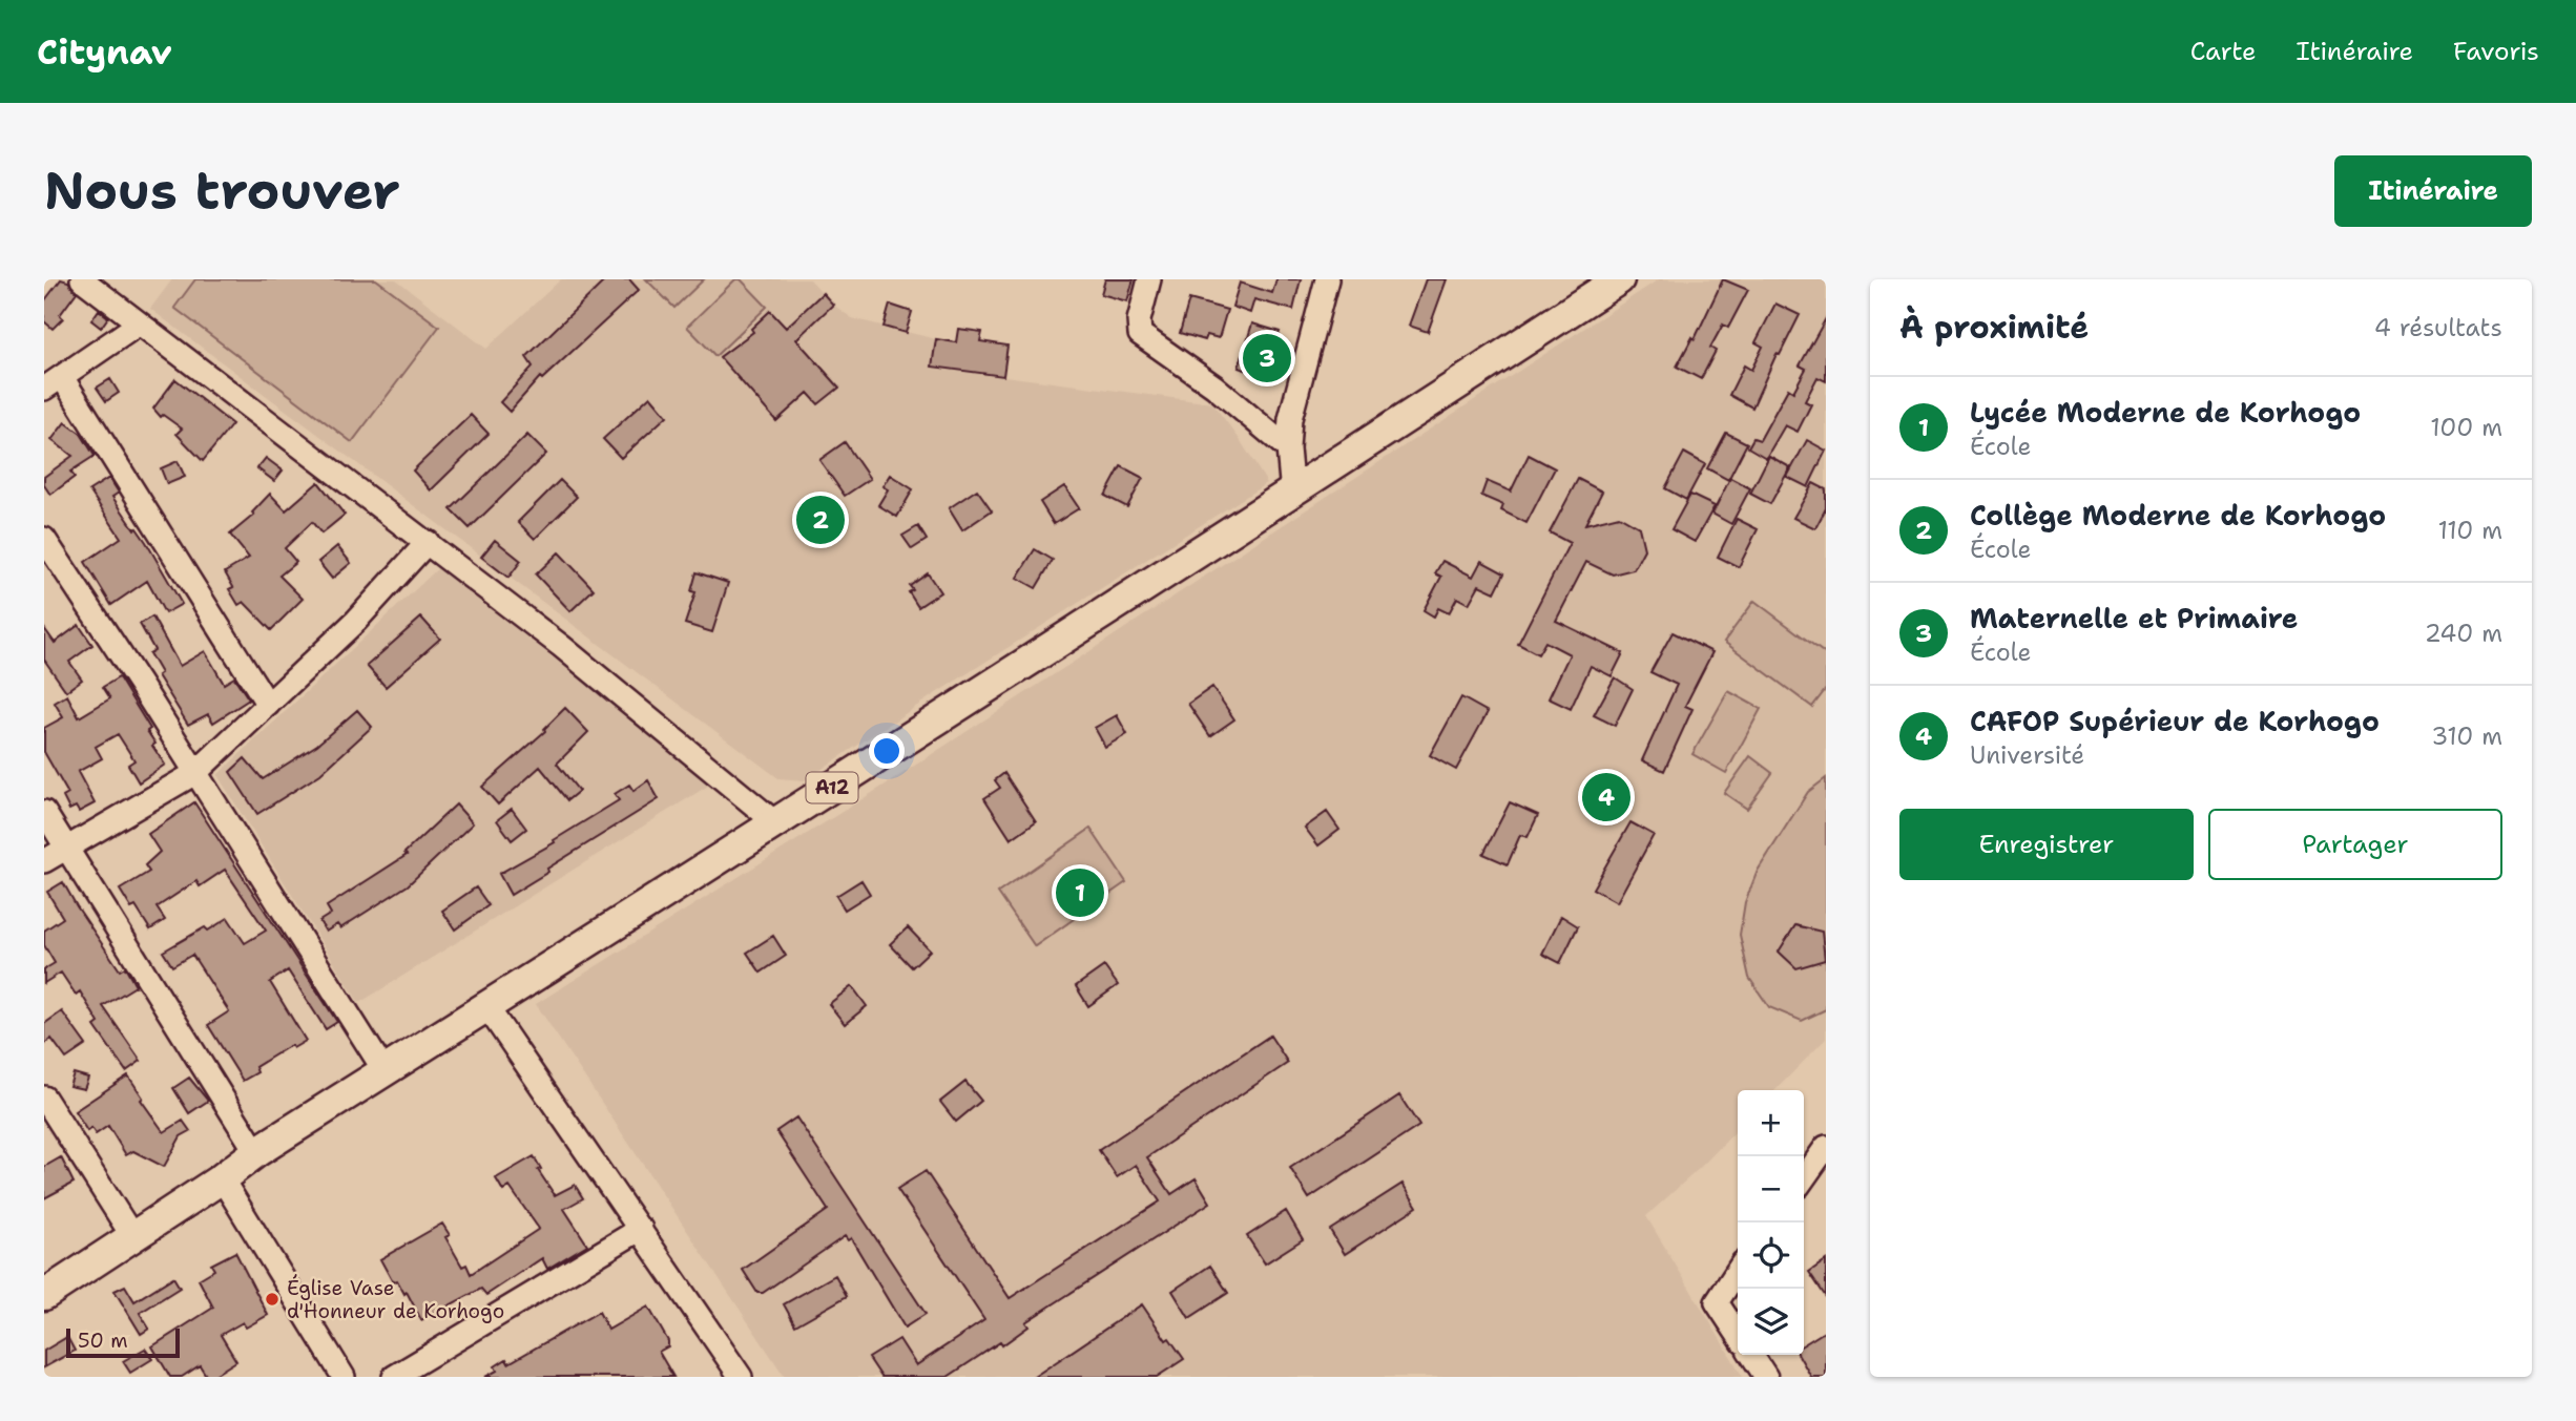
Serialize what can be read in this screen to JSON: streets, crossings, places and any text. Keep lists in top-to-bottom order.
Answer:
{
  "streets": {
    "main road": ["A12"]
  },
  "places": ["Église Vase d'Honneur de Korhogo"],
  "scale_bar": "50 m",
  "page": {
    "header": "Citynav",
    "nav": ["Carte", "Itinéraire", "Favoris"],
    "buttons": [
      "Itinéraire",
      ["Enregistrer", "Partager"]
    ],
    "title": "Nous trouver",
    "heading": ["À proximité", "4 résultats"],
    "pins": [
      "3",
      "2",
      "4",
      "1"
    ],
    "list": [
      {
        "mark": "1",
        "name": "Lycée Moderne de Korhogo",
        "note": "École",
        "value": "100 m"
      },
      {
        "mark": "2",
        "name": "Collège Moderne de Korhogo",
        "note": "École",
        "value": "110 m"
      },
      {
        "mark": "3",
        "name": "Maternelle et Primaire",
        "note": "École",
        "value": "240 m"
      },
      {
        "mark": "4",
        "name": "CAFOP Supérieur de Korhogo",
        "note": "Université",
        "value": "310 m"
      }
    ],
    "map_buttons": ["+", "−"],
    "scale": "50 m"
  }
}
